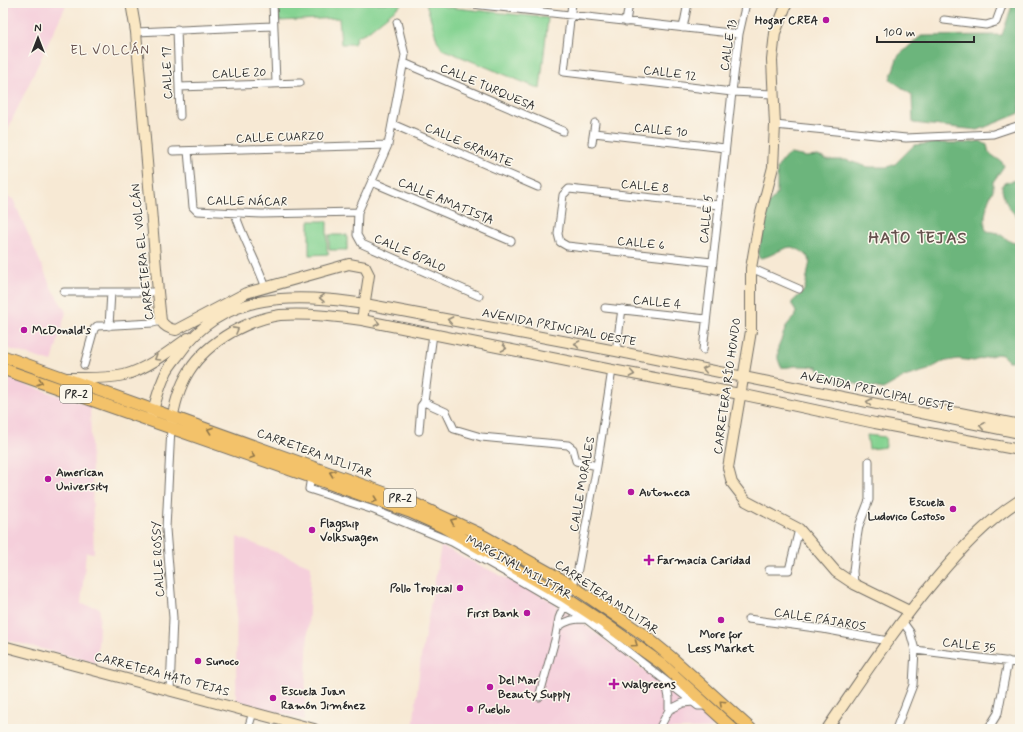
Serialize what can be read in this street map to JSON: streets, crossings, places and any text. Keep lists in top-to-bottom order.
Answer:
{
  "streets": {
    "main road": [
      "CARRETERA EL VOLCÁN",
      "AVENIDA PRINCIPAL OESTE",
      "CARRETERA RÍO HONDO",
      "PR-2",
      "CARRETERA MILITAR",
      "CARRETERA HATO TEJAS"
    ],
    "street": [
      "CALLE 13",
      "CALLE 17",
      "CALLE 20",
      "CALLE 12",
      "CALLE TURQUESA",
      "CALLE 10",
      "CALLE CUARZO",
      "CALLE GRANATE",
      "CALLE 8",
      "CALLE NÁCAR",
      "CALLE AMATISTA",
      "CALLE 5",
      "CALLE 6",
      "CALLE ÓPALO",
      "CALLE 4",
      "CALLE MORALES",
      "CALLE ROSSY",
      "MARGINAL MILITAR",
      "CALLE PÁJAROS",
      "CALLE 35"
    ]
  },
  "crossings": [
    ["CALLE 13", "CALLE 12"],
    ["CALLE 13", "CALLE 5"],
    ["CALLE 17", "CALLE 20"],
    ["CALLE 12", "CALLE 5"],
    ["CALLE 12", "CARRETERA RÍO HONDO"],
    ["CALLE 10", "CALLE 5"],
    ["CALLE CUARZO", "CALLE NÁCAR"],
    ["CALLE 8", "CALLE 5"],
    ["CALLE 8", "CALLE 6"],
    ["CALLE NÁCAR", "CALLE ÓPALO"],
    ["CALLE 5", "CALLE 6"],
    ["CALLE 5", "CALLE 4"],
    ["CARRETERA EL VOLCÁN", "AVENIDA PRINCIPAL OESTE"],
    ["AVENIDA PRINCIPAL OESTE", "CARRETERA RÍO HONDO"],
    ["AVENIDA PRINCIPAL OESTE", "CARRETERA MILITAR"],
    ["CARRETERA MILITAR", "CALLE MORALES"],
    ["CARRETERA MILITAR", "CALLE ROSSY"],
    ["CARRETERA MILITAR", "MARGINAL MILITAR"],
    ["CALLE MORALES", "MARGINAL MILITAR"],
    ["CALLE ROSSY", "CARRETERA HATO TEJAS"]
  ],
  "districts": ["EL VOLCÁN", "HATO TEJAS"],
  "places": {
    "other": [
      "Hogar CREA",
      "McDonald's",
      "American University",
      "Automeca",
      "Escuela Ludovico Costoso",
      "Flagship Volkswagen",
      "Pollo Tropical",
      "First Bank",
      "More for Less Market",
      "Sunoco",
      "Del Mar Beauty Supply",
      "Escuela Juan Ramón Jiménez",
      "Pueblo"
    ],
    "health": ["Farmacia Caridad", "Walgreens"]
  },
  "scale_bar": "100 m",
  "north": "top"
}
